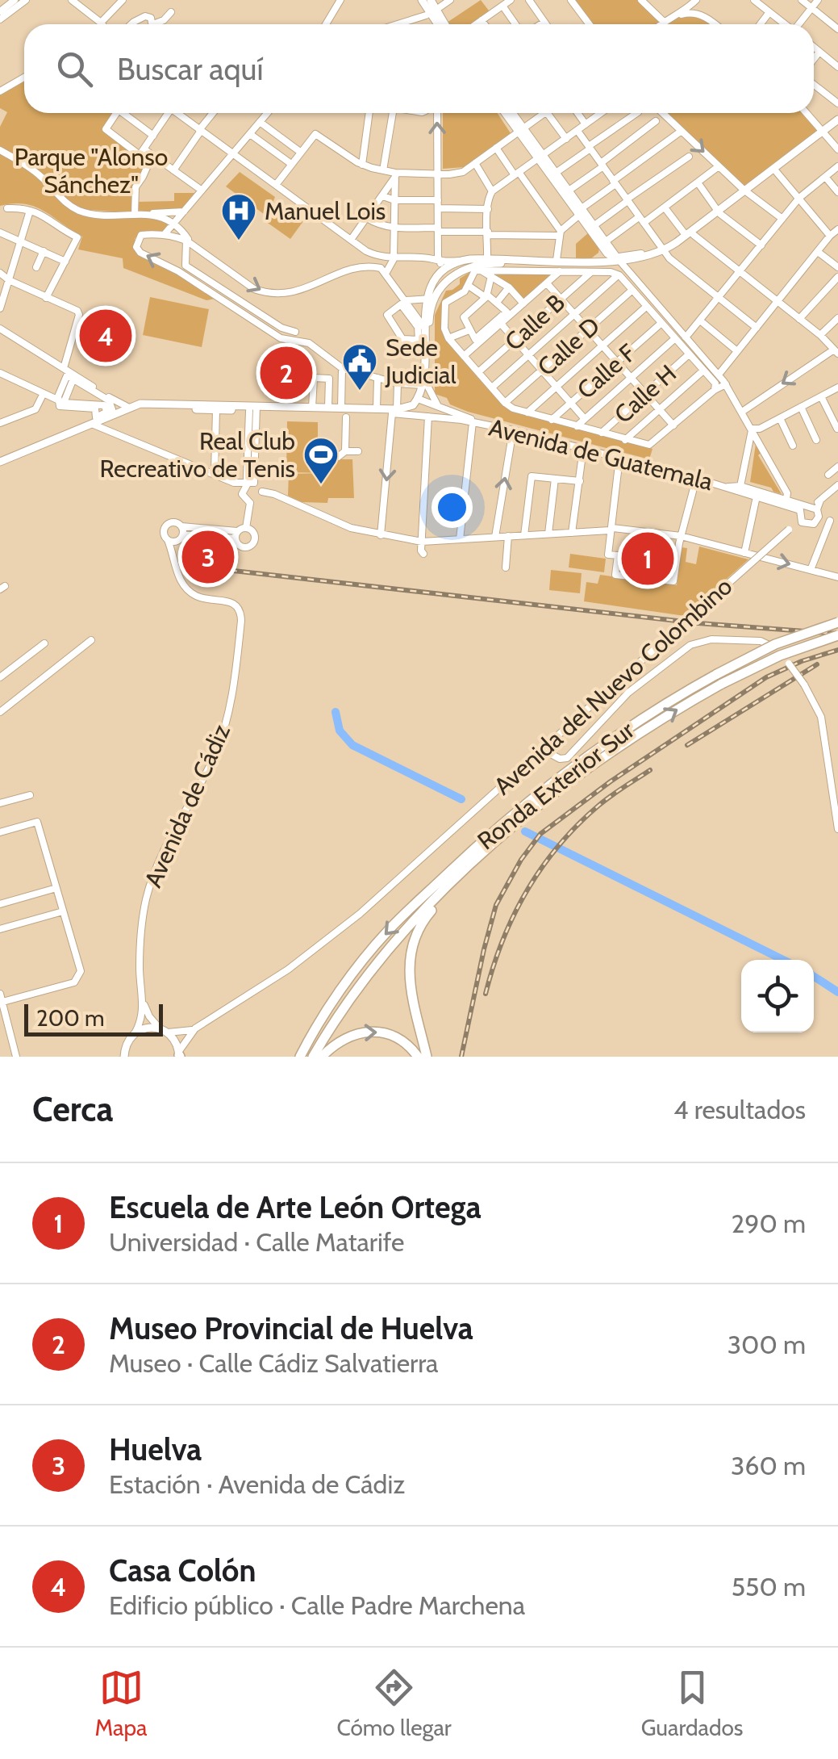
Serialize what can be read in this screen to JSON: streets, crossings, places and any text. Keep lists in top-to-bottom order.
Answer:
{
  "streets": {
    "highway": ["Ronda Exterior Sur"],
    "street": [
      "Calle B",
      "Calle D",
      "Calle F",
      "Calle H",
      "Avenida de Guatemala",
      "Avenida del Nuevo Colombino",
      "Avenida de Cádiz"
    ]
  },
  "crossings": [
    ["Avenida del Nuevo Colombino", "Avenida de Cádiz"]
  ],
  "parks": ["Parque \"Alonso Sánchez\""],
  "places": {
    "hospital": ["Manuel Lois"],
    "public building": ["Sede Judicial"],
    "sports": ["Real Club Recreativo de Tenis"]
  },
  "scale_bar": "200 m",
  "page": {
    "search": "Buscar aquí",
    "pins": [
      "4",
      "2",
      "3",
      "1"
    ],
    "scale": "200 m",
    "heading": ["Cerca", "4 resultados"],
    "list": [
      {
        "mark": "1",
        "name": "Escuela de Arte León Ortega",
        "note": "Universidad · Calle Matarife",
        "value": "290 m"
      },
      {
        "mark": "2",
        "name": "Museo Provincial de Huelva",
        "note": "Museo · Calle Cádiz Salvatierra",
        "value": "300 m"
      },
      {
        "mark": "3",
        "name": "Huelva",
        "note": "Estación · Avenida de Cádiz",
        "value": "360 m"
      },
      {
        "mark": "4",
        "name": "Casa Colón",
        "note": "Edificio público · Calle Padre Marchena",
        "value": "550 m"
      }
    ],
    "nav": ["Mapa", "Cómo llegar", "Guardados"]
  }
}
